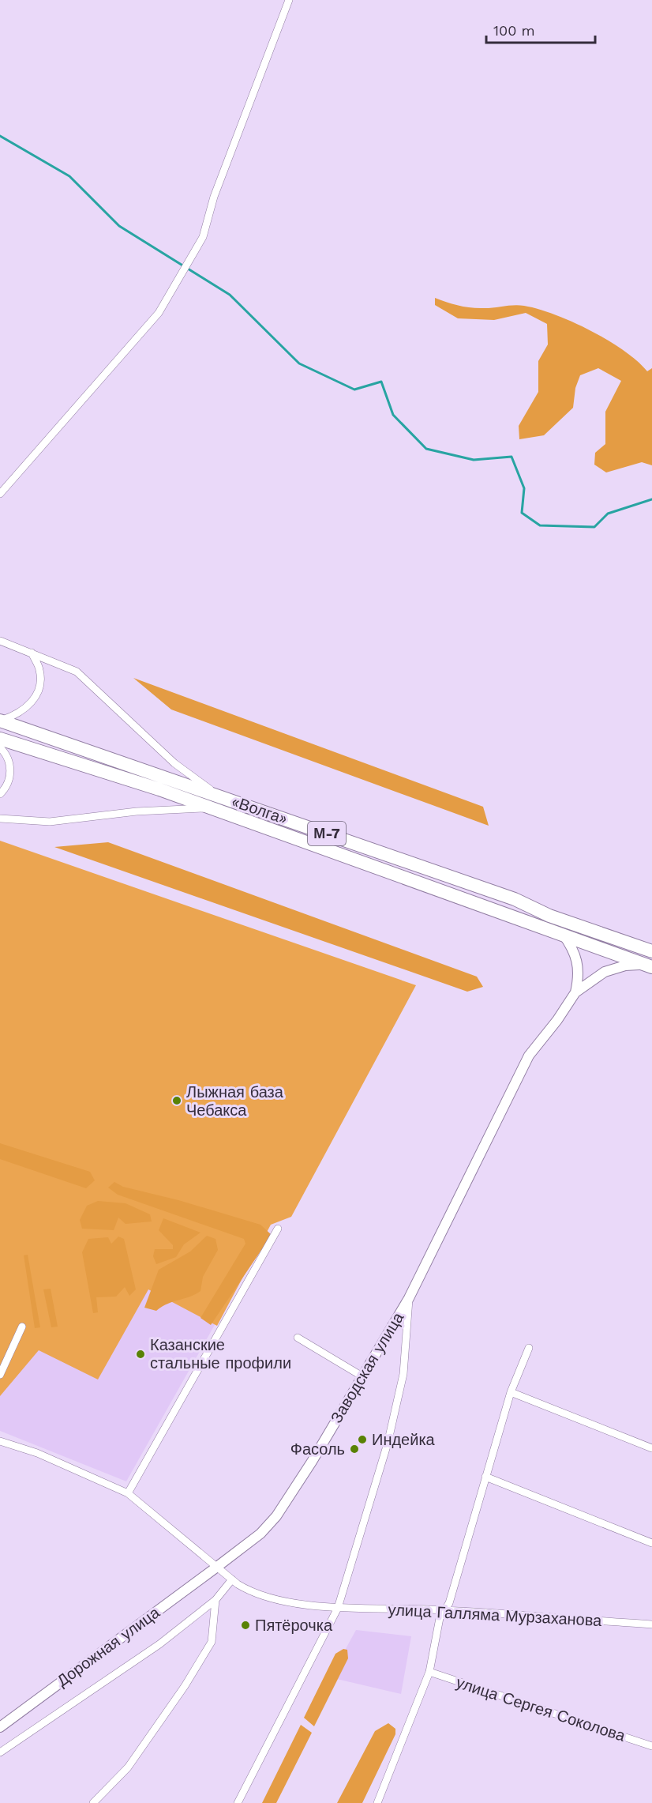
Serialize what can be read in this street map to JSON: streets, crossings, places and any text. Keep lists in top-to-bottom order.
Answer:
{
  "streets": {
    "highway": ["«Волга»", "М-7"],
    "street": [
      "Заводская улица",
      "улица Галляма Мурзаханова",
      "Дорожная улица",
      "улица Сергея Соколова"
    ]
  },
  "crossings": [
    ["Заводская улица", "улица Галляма Мурзаханова"],
    ["Заводская улица", "Дорожная улица"],
    ["улица Галляма Мурзаханова", "Дорожная улица"]
  ],
  "places": [
    "Лыжная база Чебакса",
    "Казанские стальные профили",
    "Индейка",
    "Фасоль",
    "Пятёрочка"
  ],
  "scale_bar": "100 m"
}
